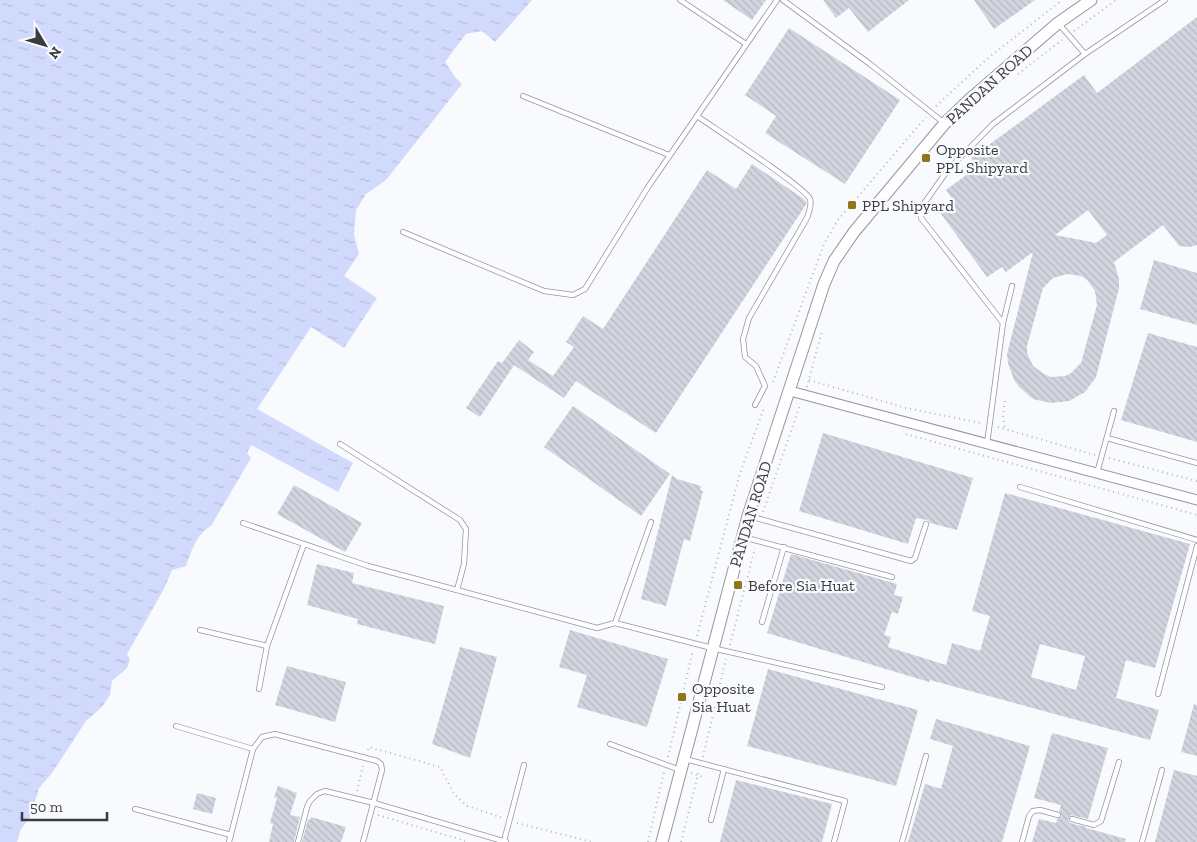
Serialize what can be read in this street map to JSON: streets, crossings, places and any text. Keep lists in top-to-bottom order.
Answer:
{
  "streets": {
    "street": ["PANDAN ROAD"]
  },
  "places": {
    "transit": [
      "Opposite PPL Shipyard",
      "PPL Shipyard",
      "Before Sia Huat",
      "Opposite Sia Huat"
    ]
  },
  "scale_bar": "50 m",
  "north": "bottom right"
}
